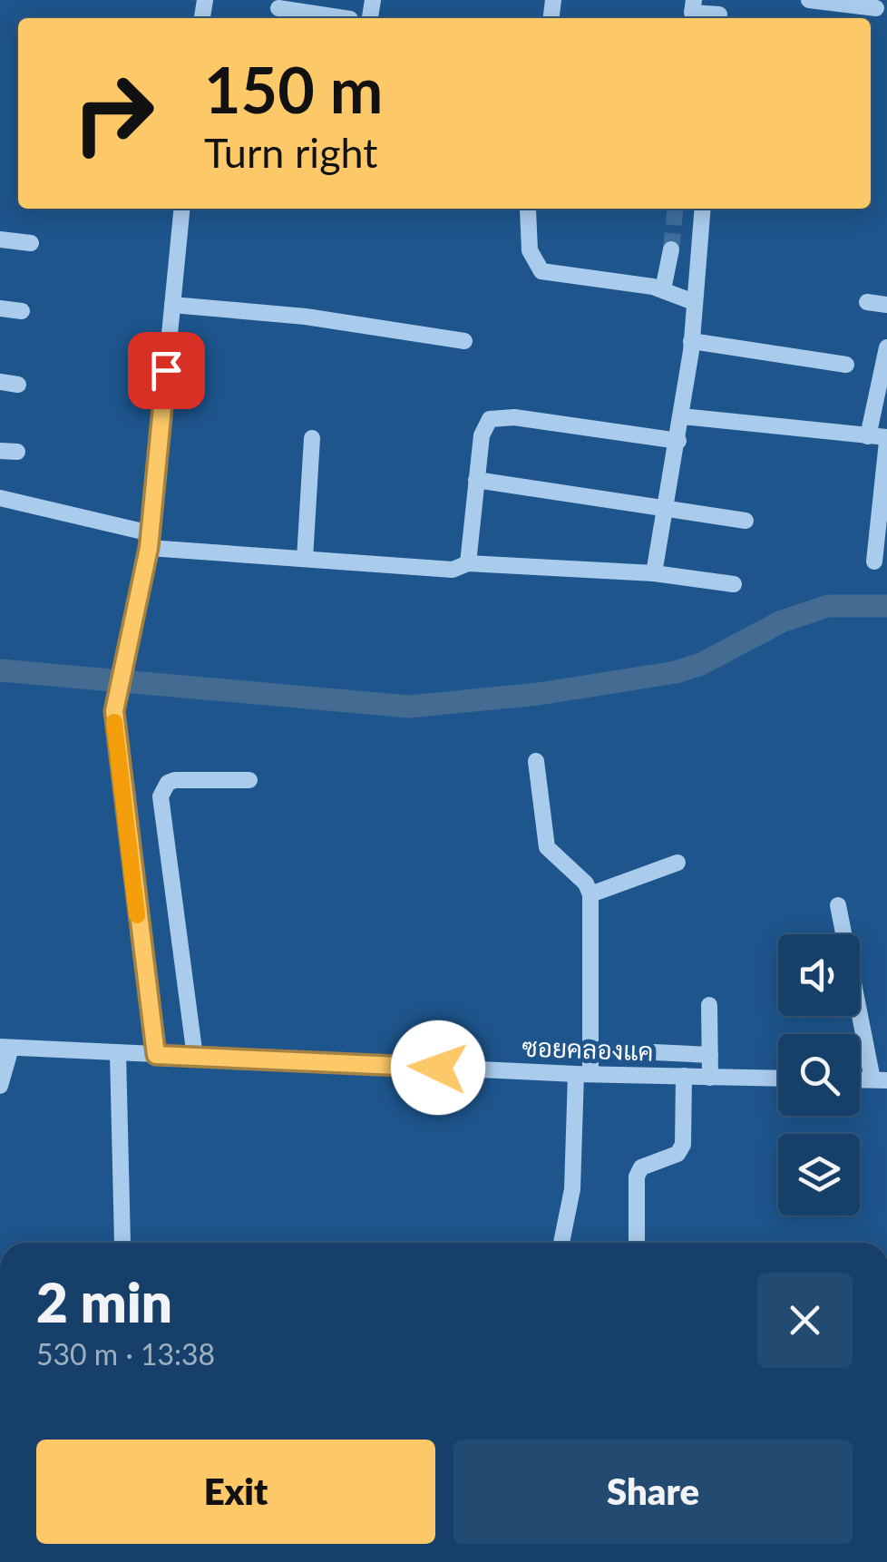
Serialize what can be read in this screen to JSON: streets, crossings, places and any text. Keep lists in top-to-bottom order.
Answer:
{
  "streets": {
    "street": ["ซอยคลองแค"]
  },
  "page": {
    "turn": ["150 m", "Turn right"],
    "heading": ["2 min", "530 m · 13:38"],
    "buttons": ["Exit", "Share"]
  }
}
